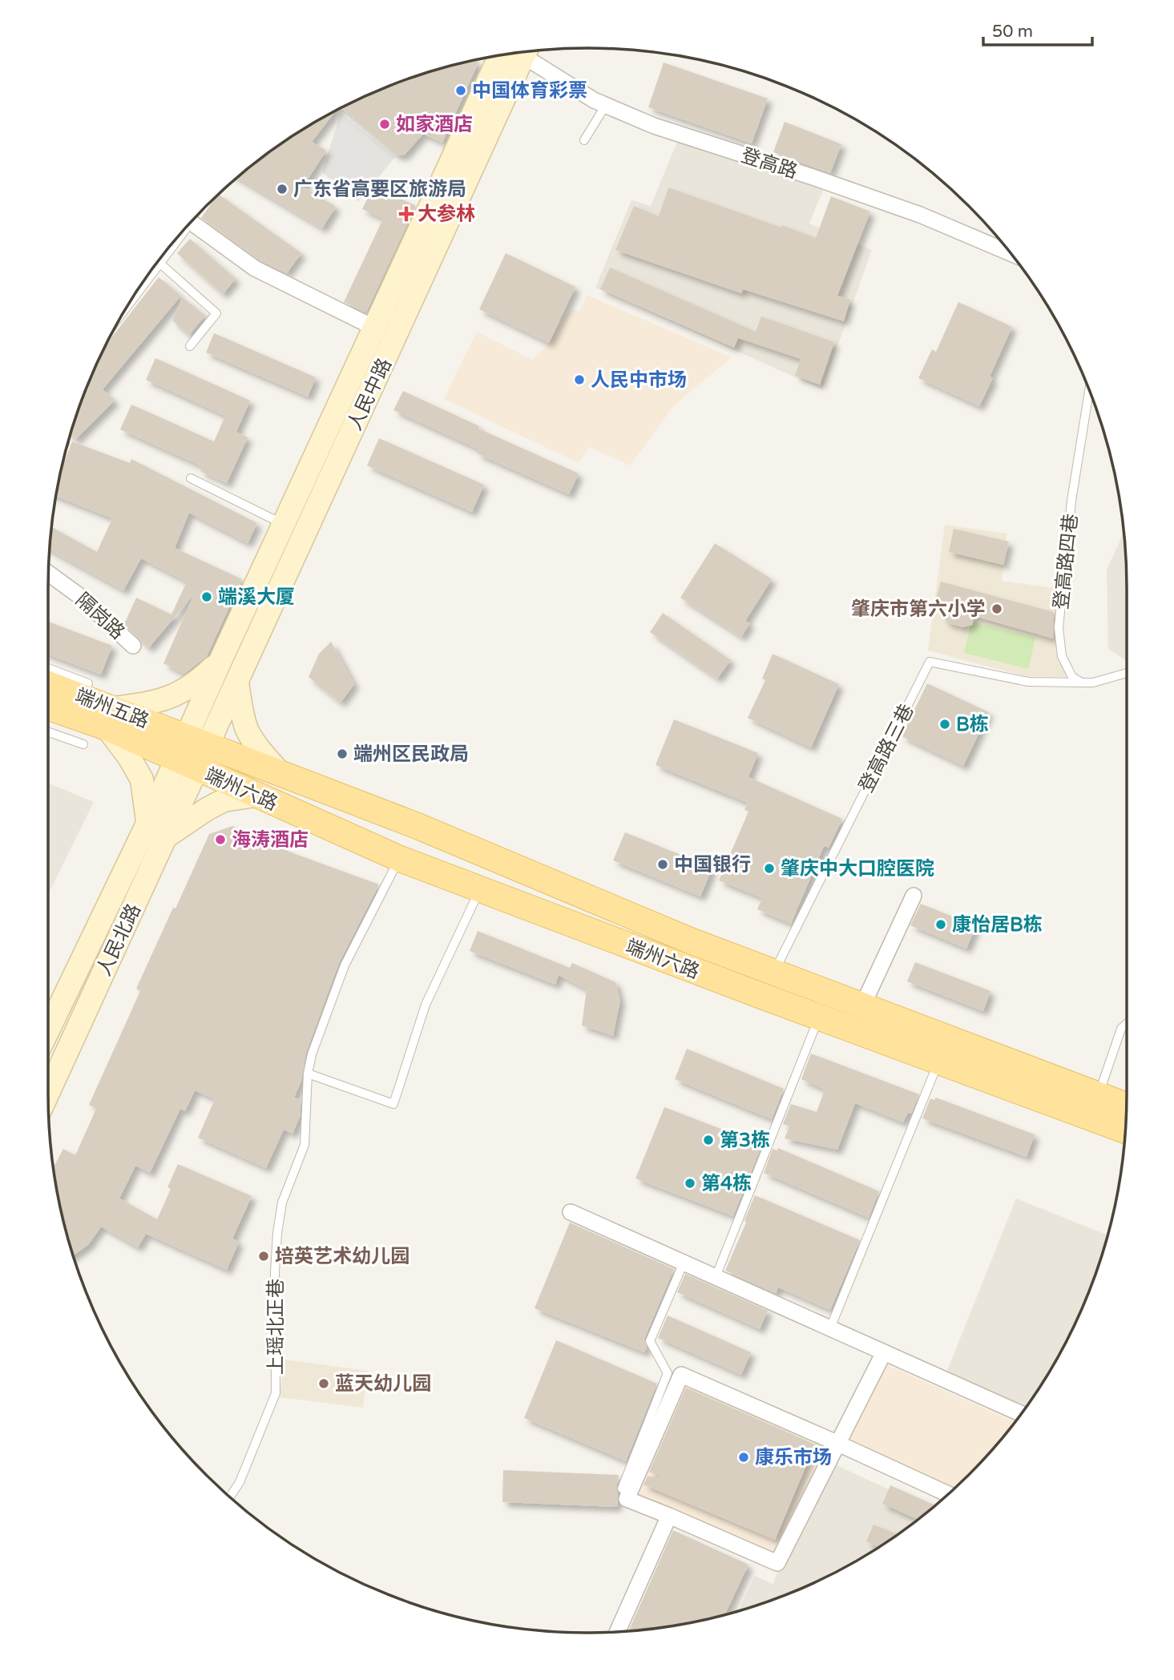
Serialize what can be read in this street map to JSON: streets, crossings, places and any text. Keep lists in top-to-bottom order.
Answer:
{
  "streets": {
    "main road": [
      "人民中路",
      "端州五路",
      "端州六路",
      "人民北路"
    ],
    "street": ["登高路", "隔岗路"],
    "lane": ["登高路四巷", "登高路三巷", "上瑶北正巷"]
  },
  "crossings": [
    ["人民中路", "端州五路"],
    ["人民中路", "端州六路"],
    ["人民中路", "人民北路"],
    ["登高路四巷", "登高路三巷"],
    ["端州五路", "端州六路"],
    ["端州五路", "人民北路"],
    ["登高路三巷", "端州六路"],
    ["端州六路", "人民北路"],
    ["端州六路", "上瑶北正巷"]
  ],
  "places": {
    "other": [
      "中国体育彩票",
      "如家酒店",
      "广东省高要区旅游局",
      "人民中市场",
      "端溪大厦",
      "肇庆市第六小学",
      "B栋",
      "端州区民政局",
      "海涛酒店",
      "中国银行",
      "肇庆中大口腔医院",
      "康怡居B栋",
      "第3栋",
      "第4栋",
      "培英艺术幼儿园",
      "蓝天幼儿园",
      "康乐市场"
    ],
    "health": ["大参林"]
  },
  "scale_bar": "50 m"
}
